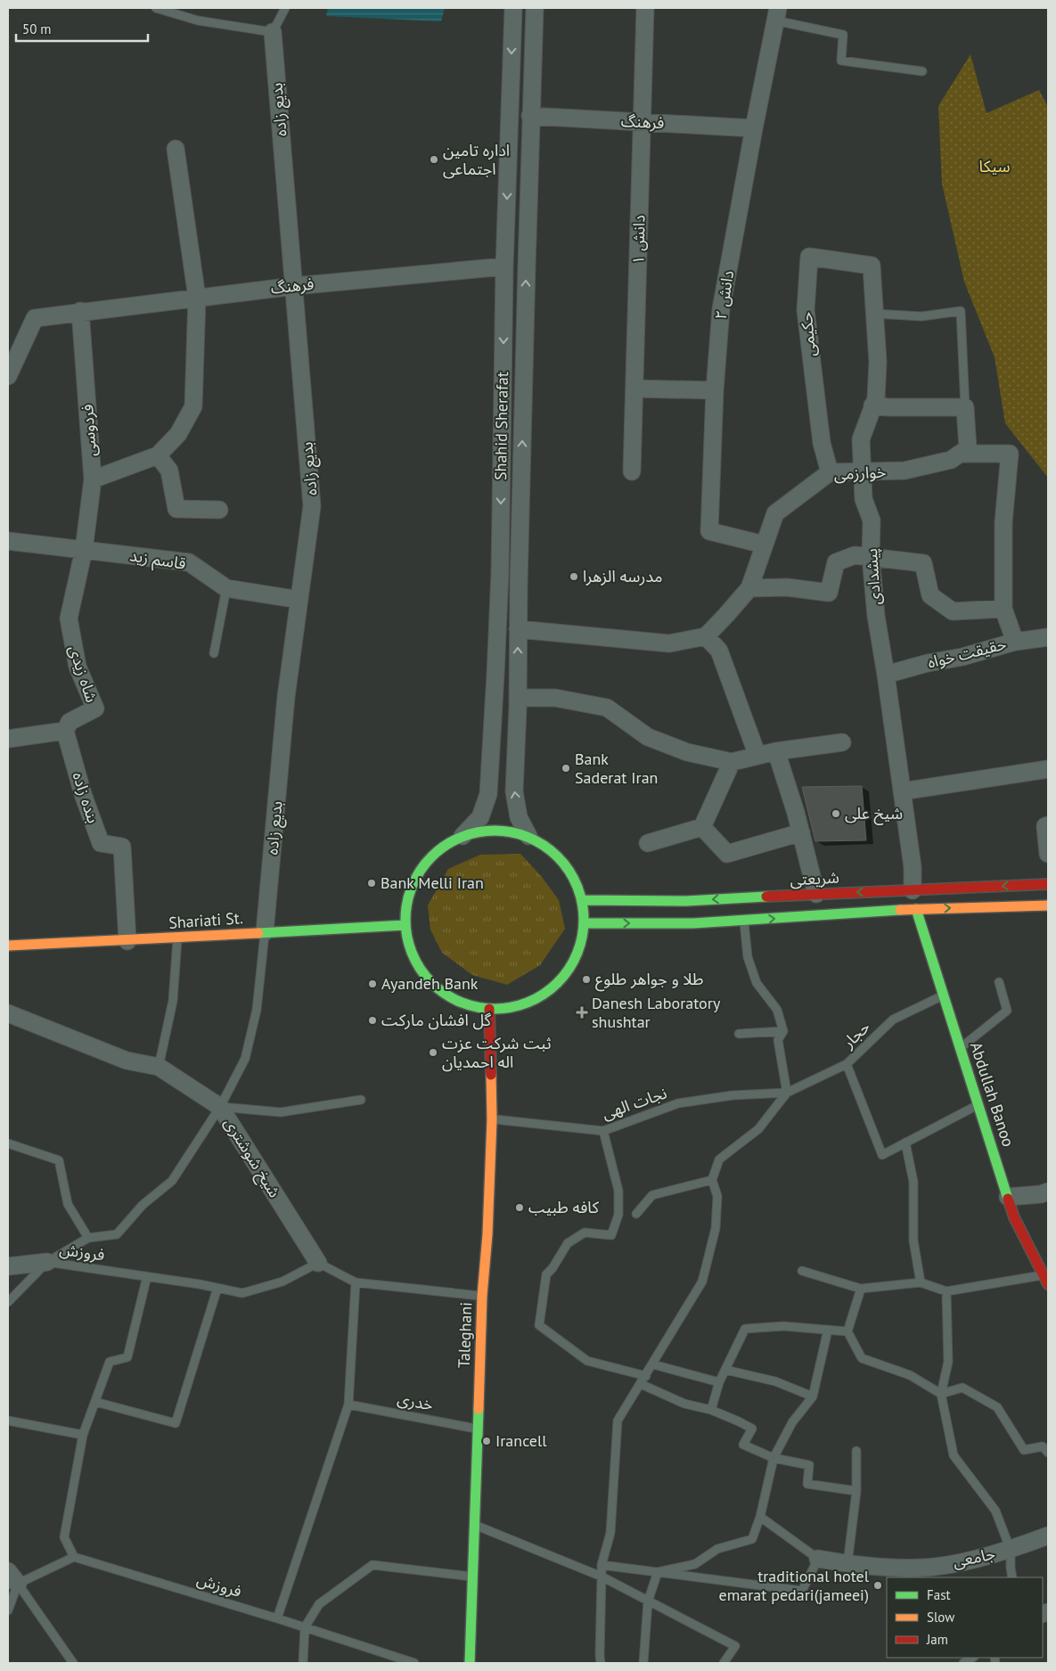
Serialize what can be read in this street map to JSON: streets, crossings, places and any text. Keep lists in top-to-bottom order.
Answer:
{
  "streets": {
    "main road": [
      "شریعتی",
      "Shariati St.",
      "Abdullah Banoo",
      "Taleghani"
    ],
    "street": [
      "بدیع زاده",
      "فرهنگ",
      "دانش ۱",
      "دانش ۲",
      "حکیمی",
      "Shahid Sherafat",
      "فردوسی",
      "خوارزمی",
      "قاسم زید",
      "پیشدادی",
      "حقیقت خواه",
      "شاه زیدی",
      "بنده زاده",
      "شیخ شوشتری",
      "جامعی"
    ],
    "lane": [
      "حجار",
      "نجات الهی",
      "فروزش",
      "خدری"
    ]
  },
  "crossings": [
    ["بدیع زاده", "فرهنگ"],
    ["بدیع زاده", "قاسم زید"],
    ["بدیع زاده", "Shariati St."],
    ["فرهنگ", "دانش ۱"],
    ["فرهنگ", "دانش ۲"],
    ["فرهنگ", "Shahid Sherafat"],
    ["فرهنگ", "فردوسی"],
    ["دانش ۲", "خوارزمی"],
    ["حکیمی", "خوارزمی"],
    ["حکیمی", "پیشدادی"],
    ["فردوسی", "قاسم زید"],
    ["فردوسی", "شاه زیدی"],
    ["خوارزمی", "پیشدادی"],
    ["قاسم زید", "شاه زیدی"],
    ["پیشدادی", "حقیقت خواه"],
    ["پیشدادی", "شریعتی"],
    ["شاه زیدی", "بنده زاده"],
    ["بنده زاده", "Shariati St."],
    ["حجار", "Abdullah Banoo"],
    ["حجار", "نجات الهی"],
    ["نجات الهی", "Taleghani"],
    ["شیخ شوشتری", "فروزش"],
    ["Taleghani", "خدری"]
  ],
  "parks": ["سیکا"],
  "places": {
    "other": [
      "اداره تامین اجتماعی",
      "مدرسه الزهرا",
      "Bank Saderat Iran",
      "شیخ علی",
      "Bank Melli Iran",
      "طلا و جواهر طلوع",
      "Ayandeh Bank",
      "گل افشان مارکت",
      "ثبت شرکت عزت اله احمدیان",
      "کافه طبیب",
      "Irancell",
      "traditional hotel emarat pedari(jameei)"
    ],
    "health": ["Danesh Laboratory shushtar"]
  },
  "legend": ["Fast", "Slow", "Jam"],
  "scale_bar": "50 m"
}
